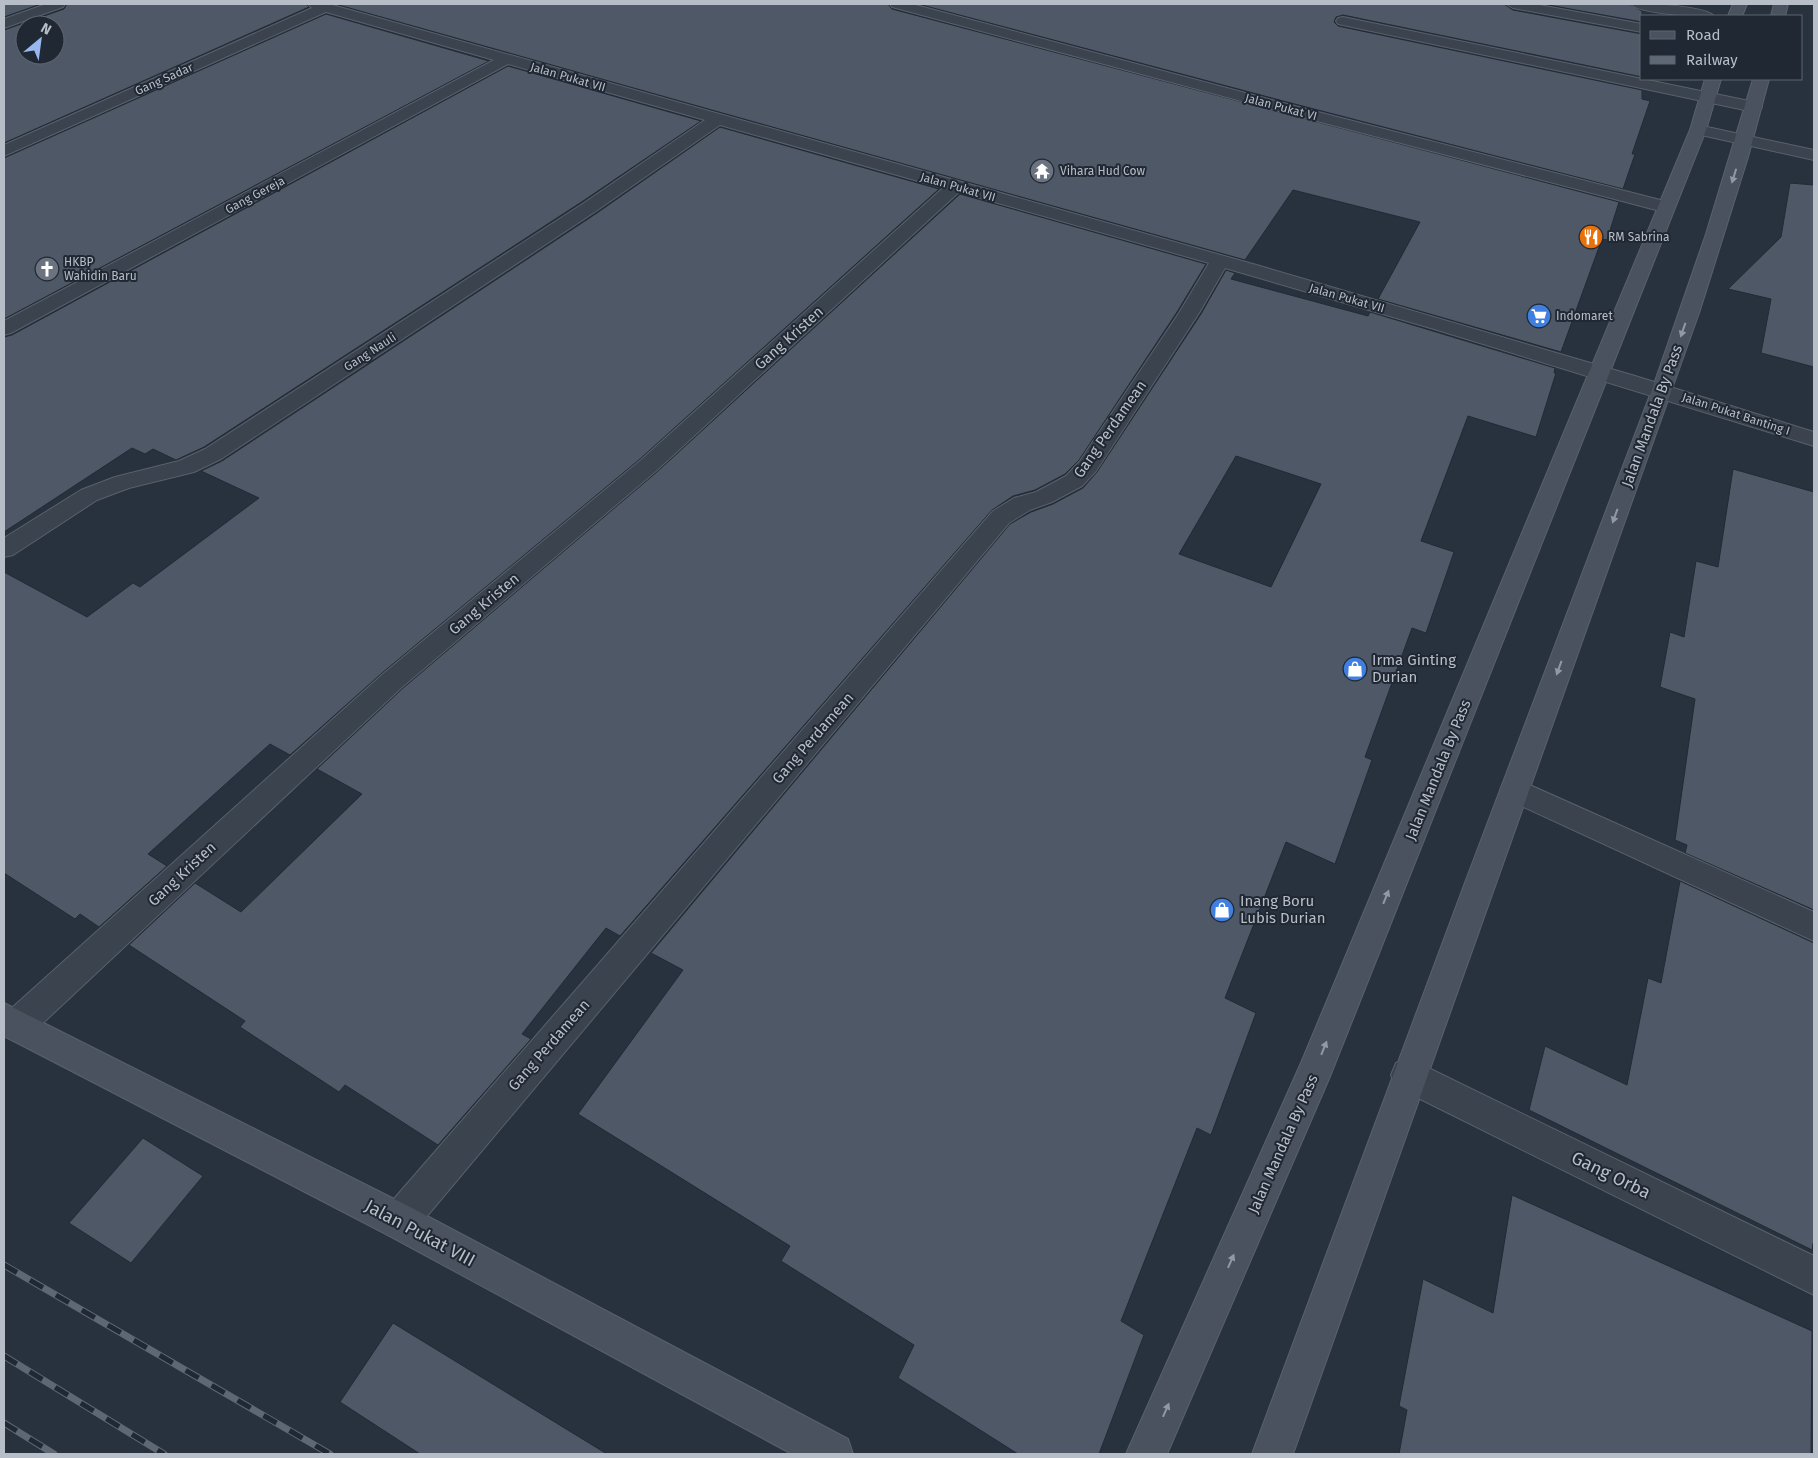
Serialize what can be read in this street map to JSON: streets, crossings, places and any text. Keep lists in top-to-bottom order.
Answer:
{
  "streets": {
    "street": [
      "Jalan Pukat VII",
      "Gang Sadar",
      "Jalan Pukat VI",
      "Gang Gereja",
      "Gang Kristen",
      "Gang Nauli",
      "Jalan Pukat Banting I",
      "Jalan Mandala By Pass",
      "Gang Perdamean",
      "Gang Orba",
      "Jalan Pukat VIII"
    ]
  },
  "crossings": [
    ["Jalan Pukat VII", "Gang Sadar"],
    ["Jalan Pukat VII", "Gang Gereja"],
    ["Jalan Pukat VII", "Gang Kristen"],
    ["Jalan Pukat VII", "Gang Nauli"],
    ["Jalan Pukat VII", "Jalan Pukat Banting I"],
    ["Jalan Pukat VII", "Jalan Mandala By Pass"],
    ["Jalan Pukat VII", "Gang Perdamean"],
    ["Jalan Pukat VI", "Jalan Mandala By Pass"],
    ["Gang Kristen", "Jalan Pukat VIII"],
    ["Jalan Pukat Banting I", "Jalan Mandala By Pass"],
    ["Jalan Mandala By Pass", "Gang Orba"],
    ["Gang Perdamean", "Jalan Pukat VIII"]
  ],
  "places": {
    "temple": ["Vihara Hud Cow"],
    "restaurant": ["RM Sabrina"],
    "church": ["HKBP Wahidin Baru"],
    "supermarket": ["Indomaret"],
    "shop": ["Irma Ginting Durian", "Inang Boru Lubis Durian"]
  },
  "legend": ["Road", "Railway"],
  "north": "top right"
}
